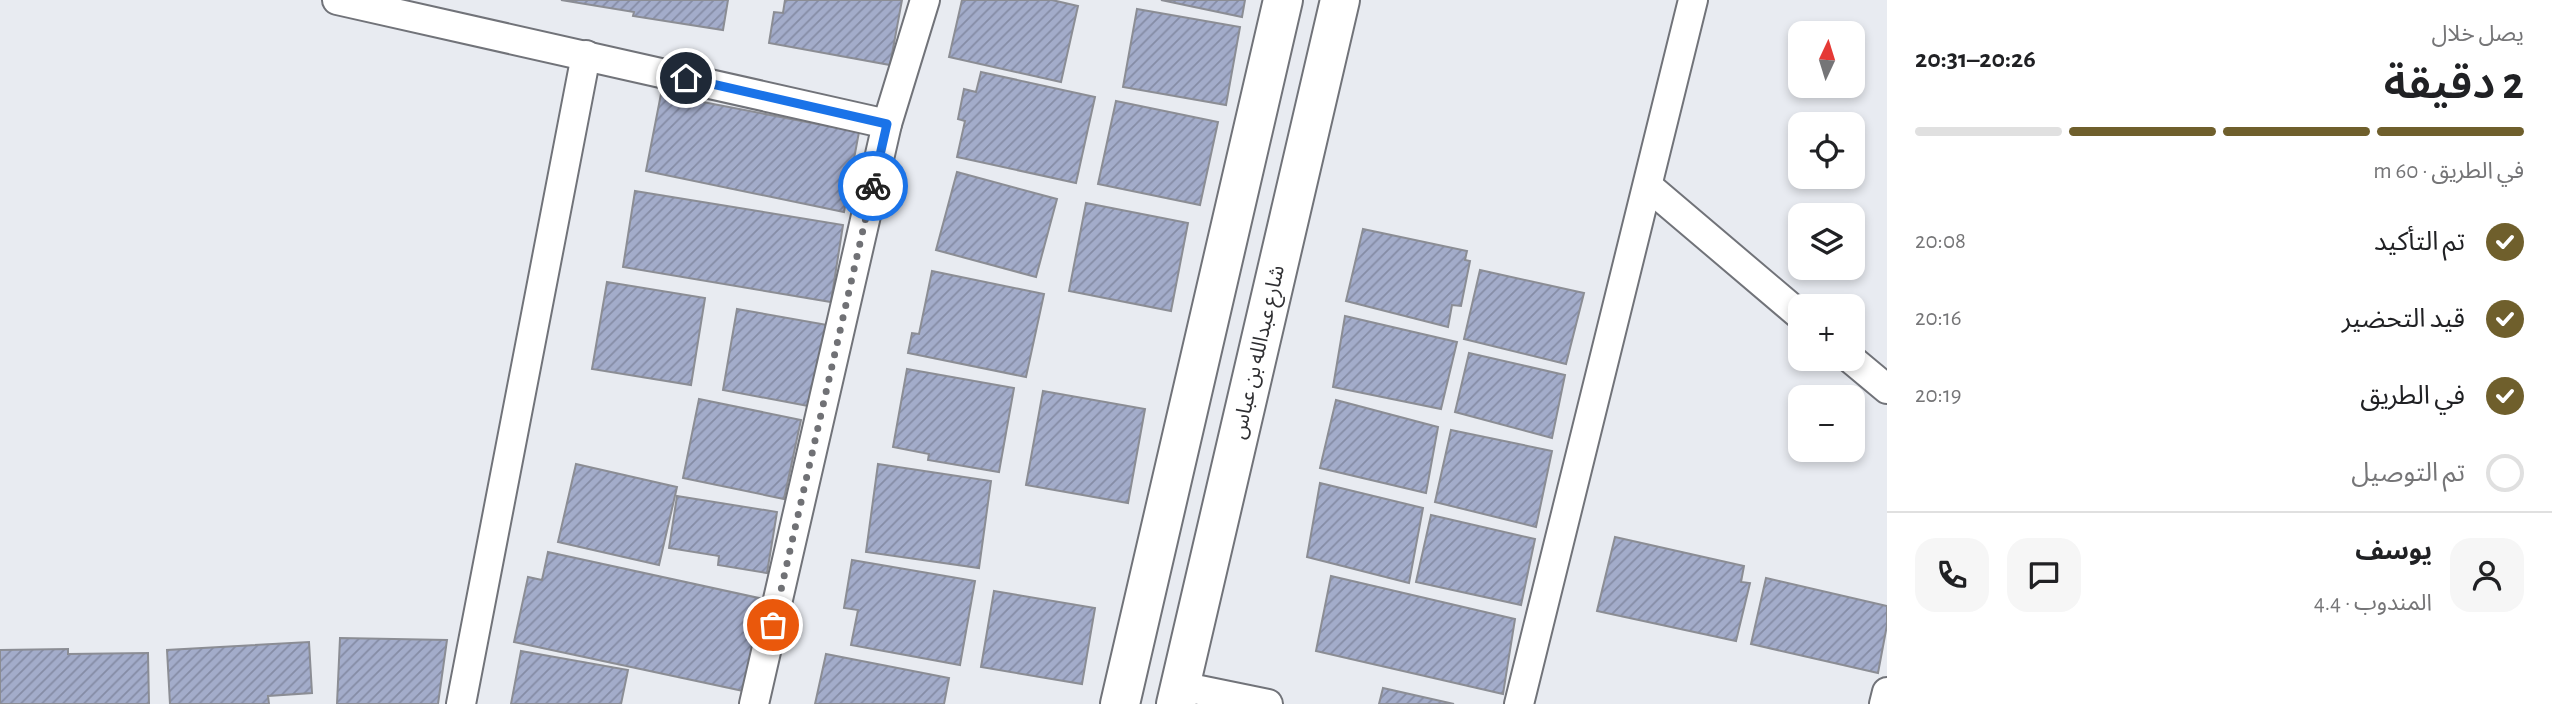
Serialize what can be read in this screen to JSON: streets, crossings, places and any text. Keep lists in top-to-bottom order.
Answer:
{
  "streets": {
    "main road": ["شارع عبدالله بن عباس"]
  },
  "north": "top",
  "page": {
    "heading": ["2 دقيقة", "يصل خلال", "20:26–20:31"],
    "panel": ["يوسف", "المندوب · 4.4"],
    "map_buttons": ["+", "−"],
    "bar": "في الطريق · 60 m",
    "list": [
      ["تم التأكيد", "20:08"],
      ["قيد التحضير", "20:16"],
      ["في الطريق", "20:19"],
      "تم التوصيل"
    ]
  }
}
